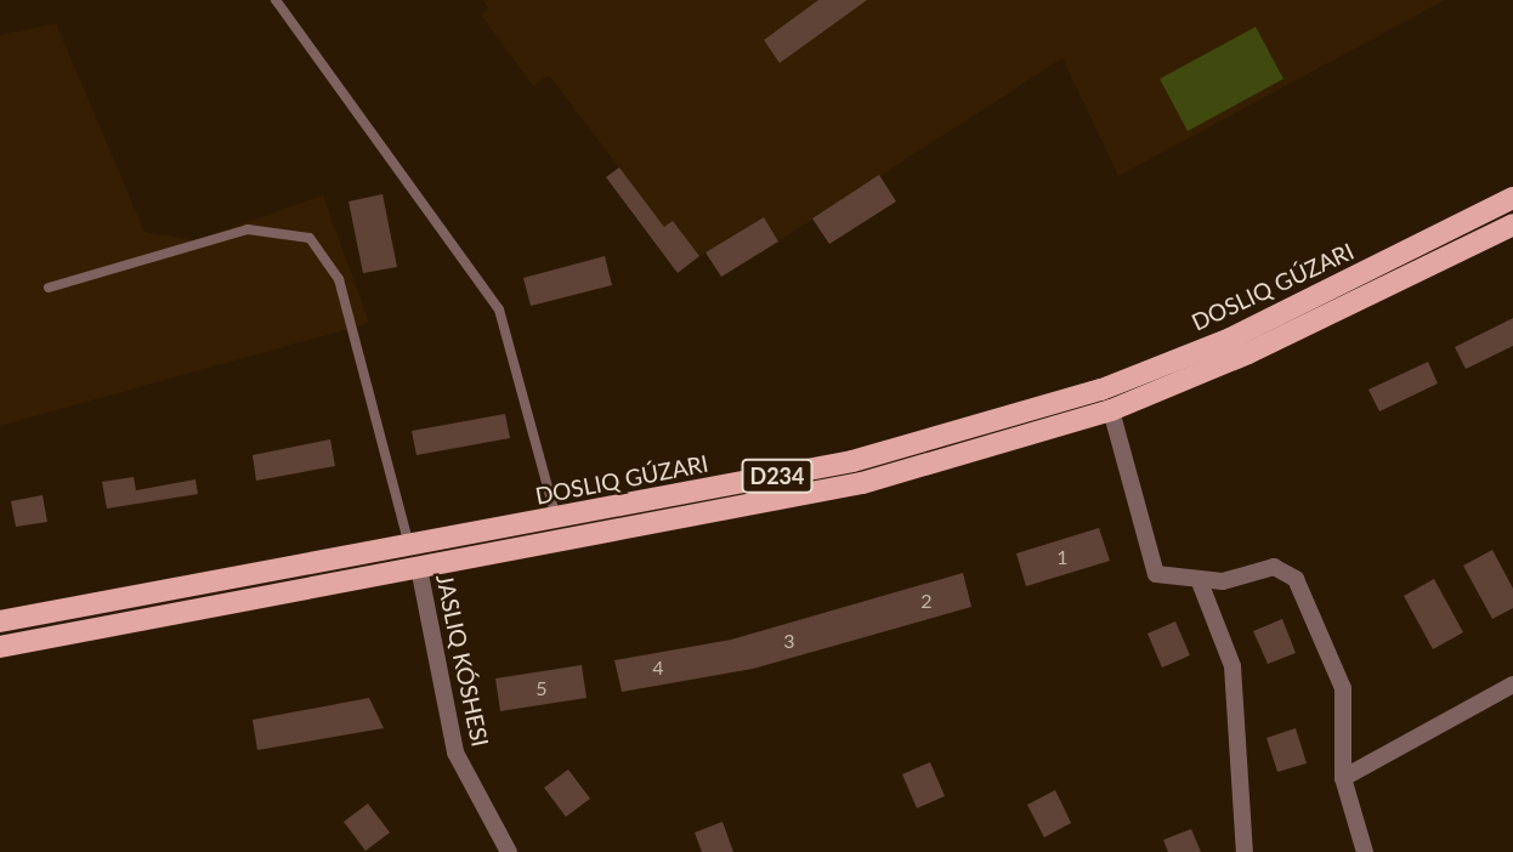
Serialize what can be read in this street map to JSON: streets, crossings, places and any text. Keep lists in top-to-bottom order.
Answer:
{
  "streets": {
    "main road": ["D234"]
  },
  "house_numbers": [
    "1",
    "2",
    "3",
    "4",
    "5"
  ]
}
